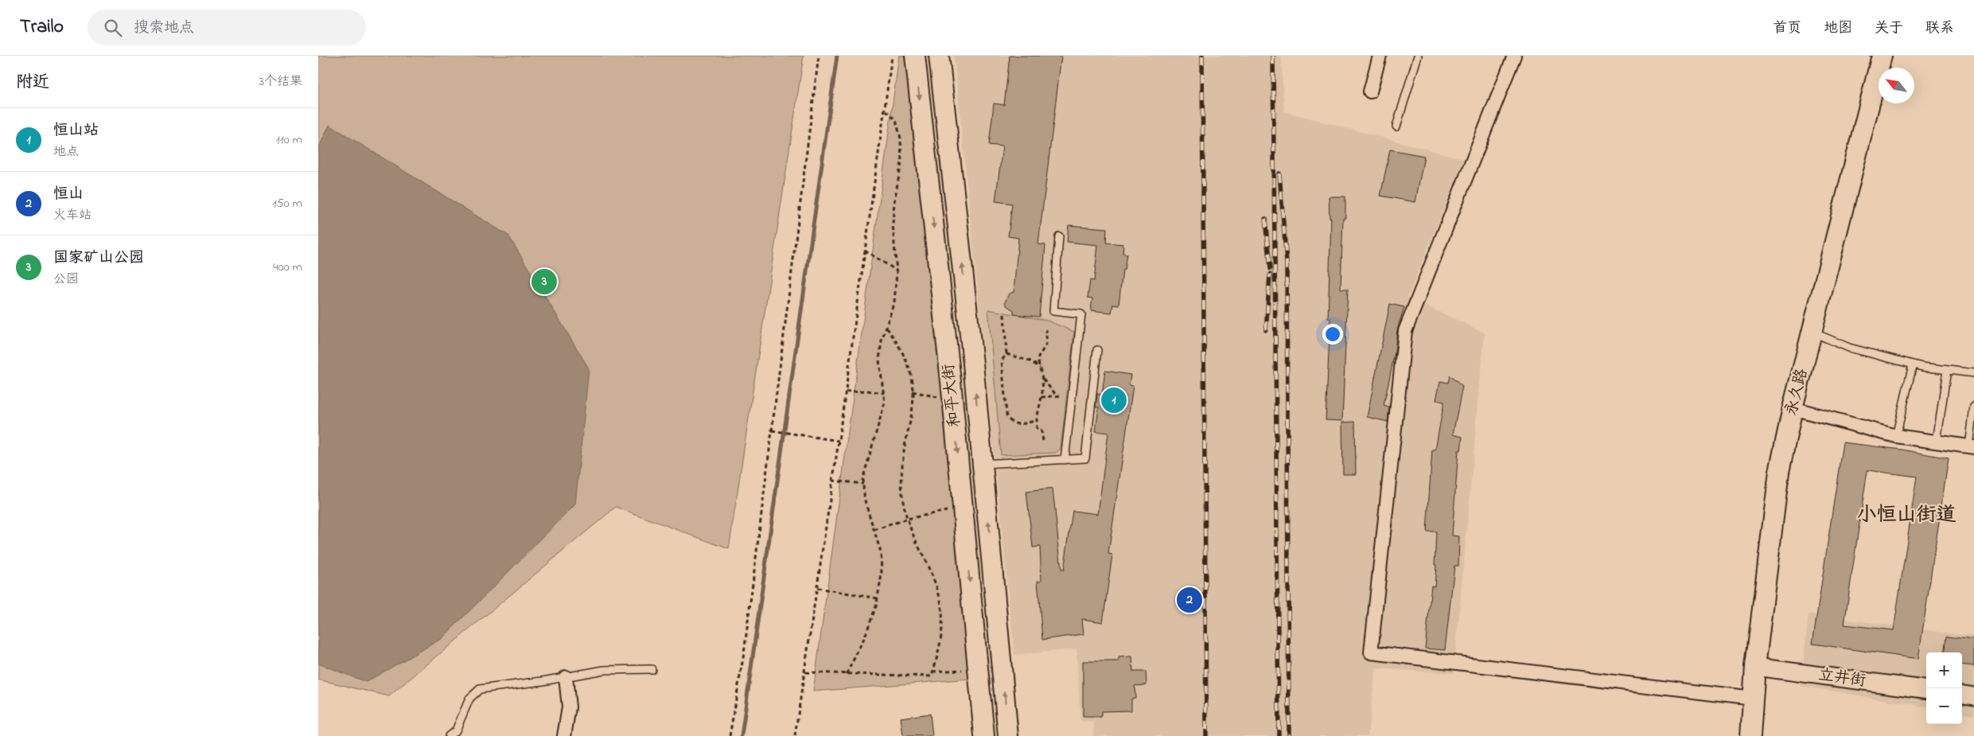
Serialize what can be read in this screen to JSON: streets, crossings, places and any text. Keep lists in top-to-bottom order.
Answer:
{
  "streets": {
    "main road": ["永久路", "和平大街"],
    "street": ["立井街"]
  },
  "crossings": [
    ["永久路", "立井街"]
  ],
  "districts": ["小恒山街道"],
  "north": "top left",
  "page": {
    "header": "Trailo",
    "search": "搜索地点",
    "nav": [
      "首页",
      "地图",
      "关于",
      "联系"
    ],
    "heading": ["附近", "3个结果"],
    "list": [
      {
        "mark": "1",
        "name": "恒山站",
        "note": "地点",
        "value": "110 m"
      },
      {
        "mark": "2",
        "name": "恒山",
        "note": "火车站",
        "value": "150 m"
      },
      {
        "mark": "3",
        "name": "国家矿山公园",
        "note": "公园",
        "value": "400 m"
      }
    ],
    "pins": ["3", "1", "2"],
    "map_buttons": ["+", "−"]
  }
}
